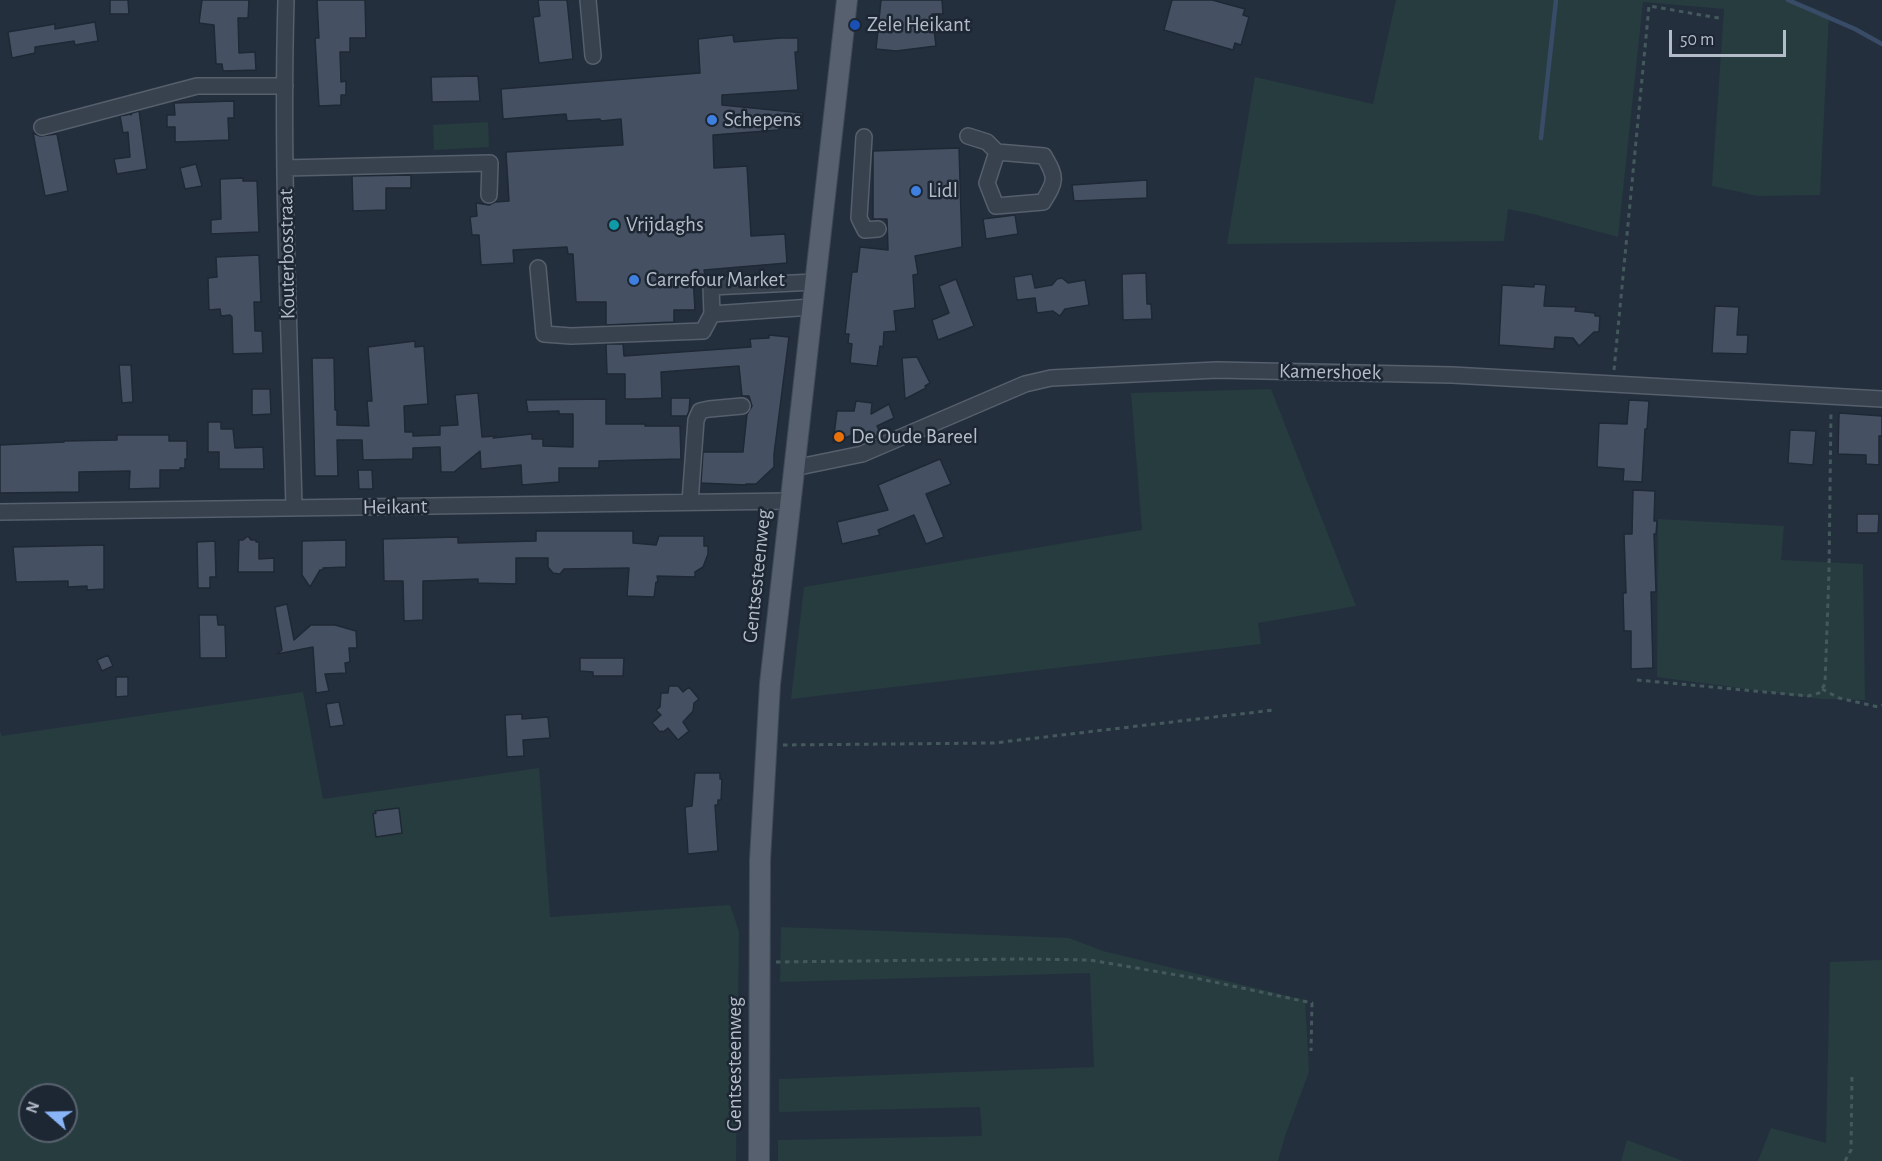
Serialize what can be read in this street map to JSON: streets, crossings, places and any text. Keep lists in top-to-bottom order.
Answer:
{
  "streets": {
    "main road": ["Gentsesteenweg"],
    "street": ["Kouterbosstraat", "Kamershoek", "Heikant"]
  },
  "crossings": [
    ["Kouterbosstraat", "Heikant"],
    ["Kamershoek", "Gentsesteenweg"],
    ["Heikant", "Gentsesteenweg"]
  ],
  "places": [
    "Zele Heikant",
    "Schepens",
    "Lidl",
    "Vrijdaghs",
    "Carrefour Market",
    "De Oude Bareel"
  ],
  "scale_bar": "50 m",
  "north": "left"
}
